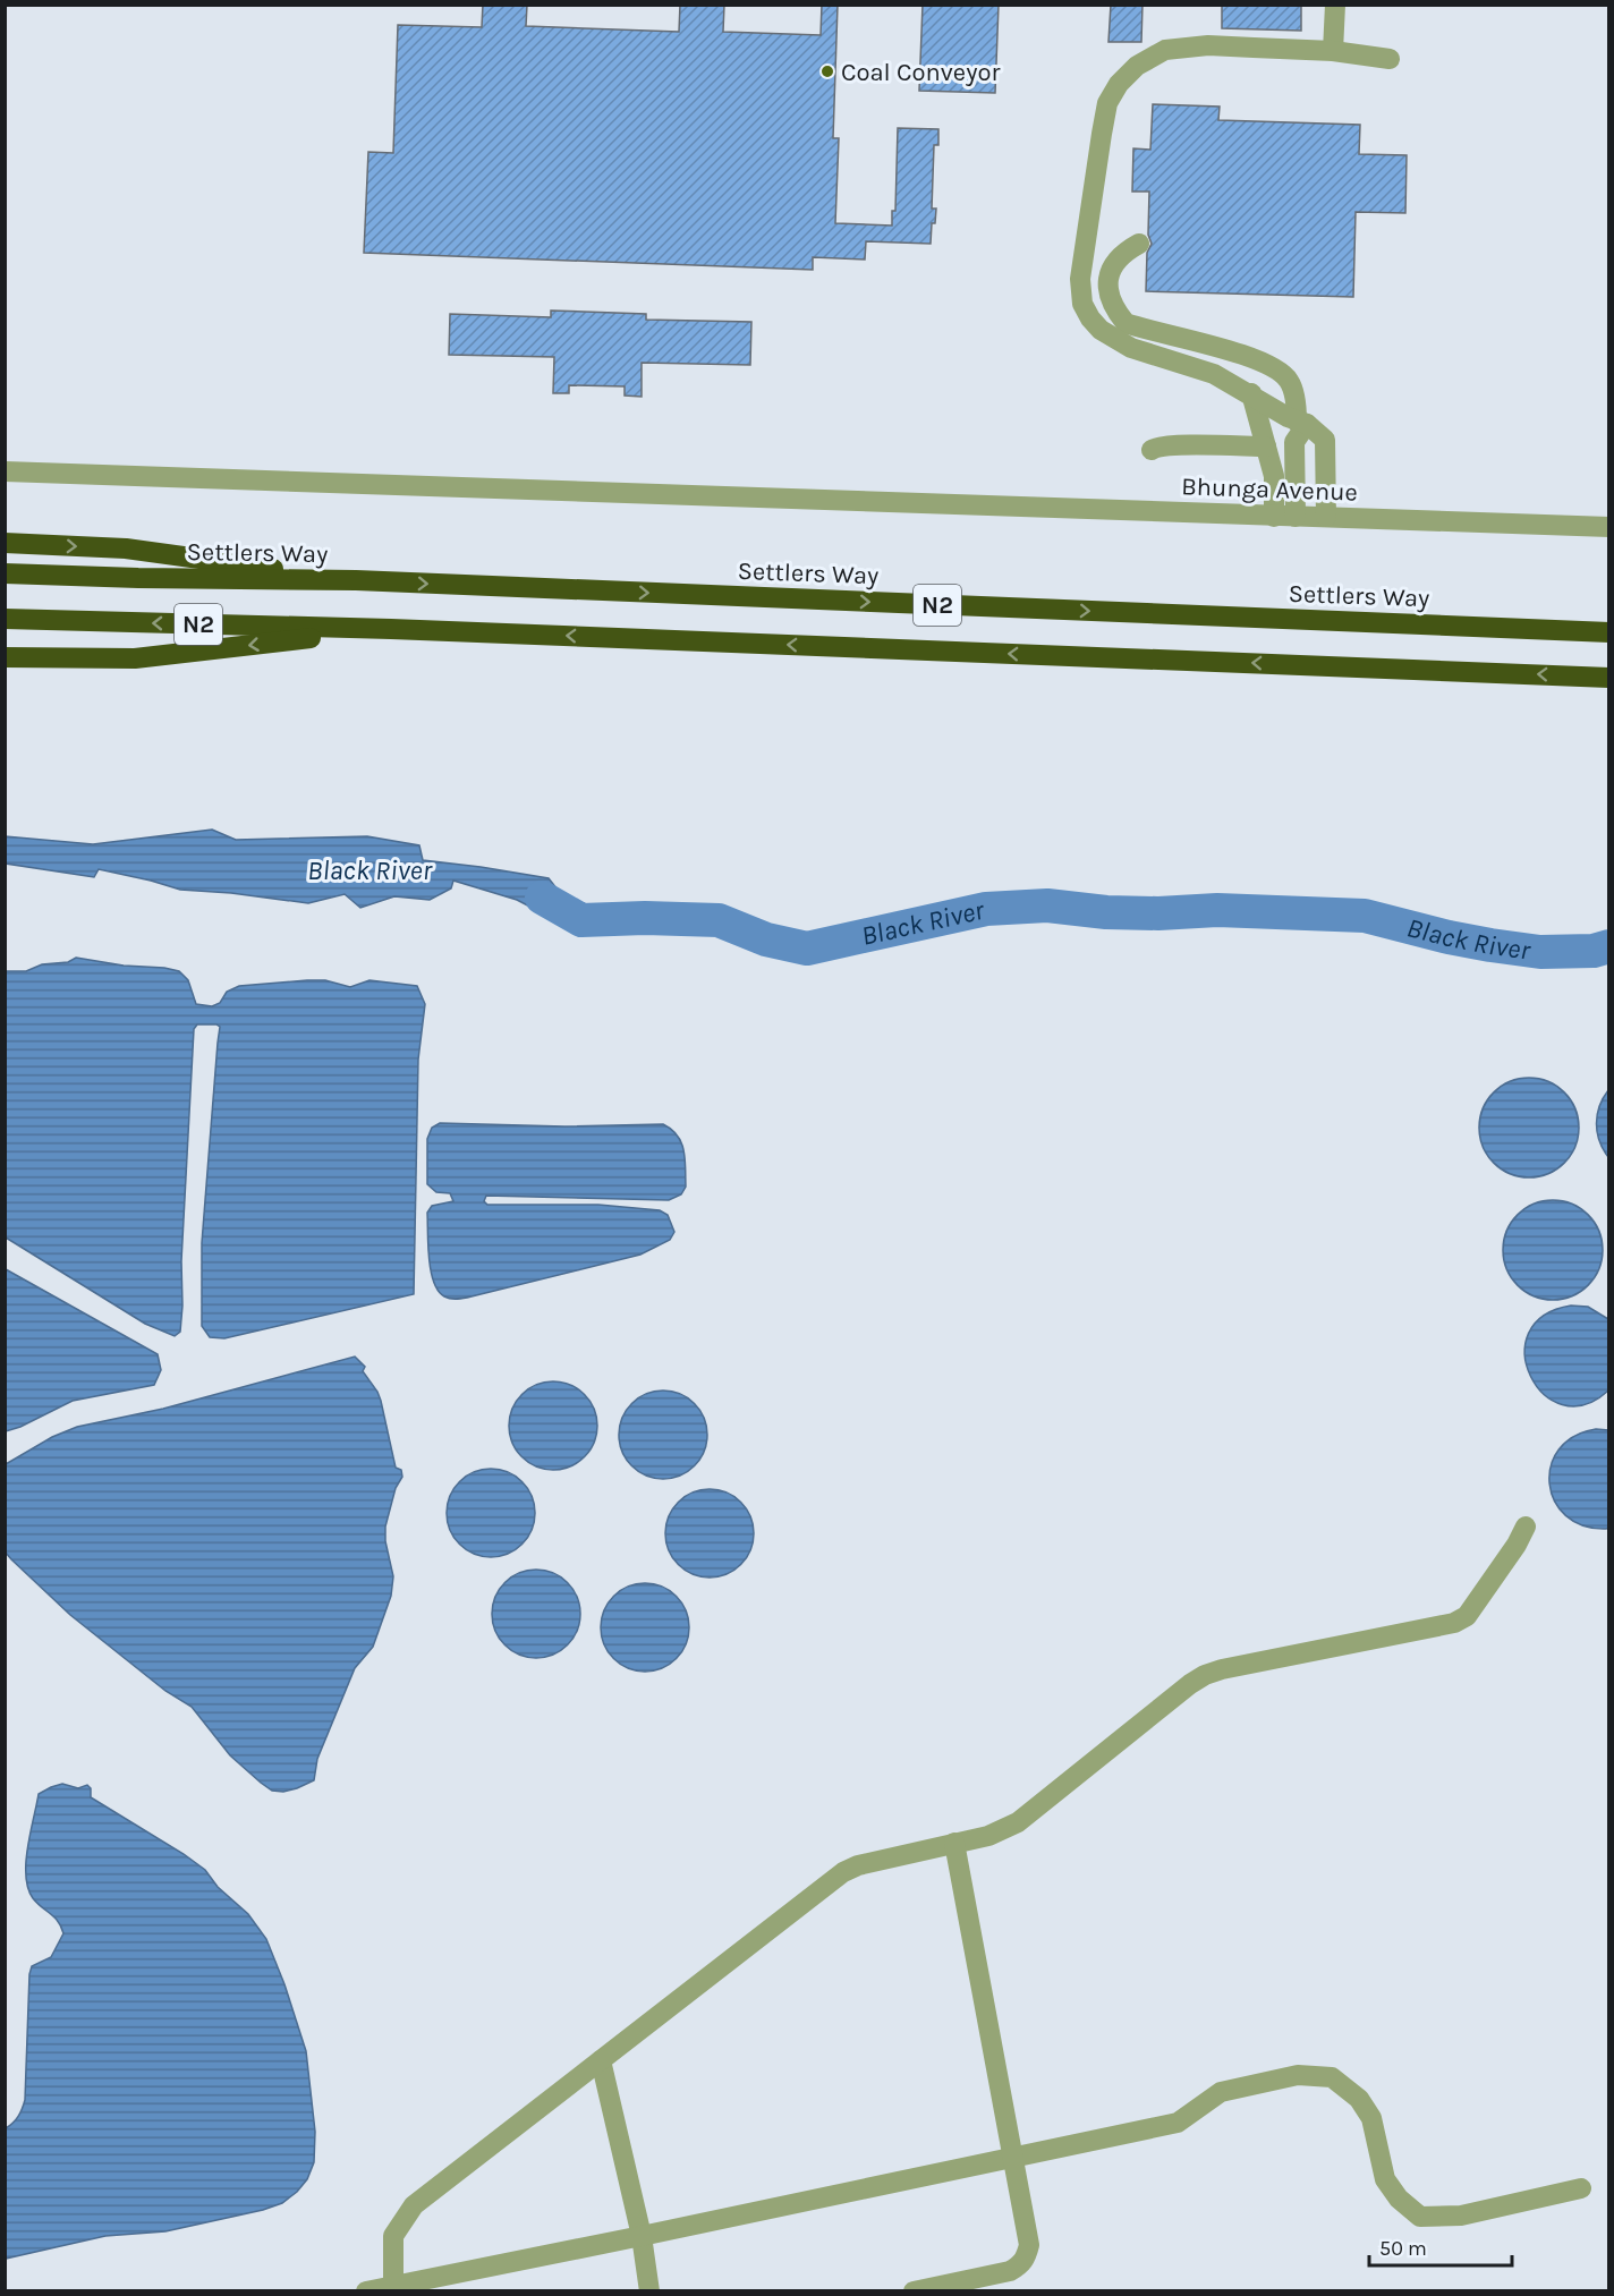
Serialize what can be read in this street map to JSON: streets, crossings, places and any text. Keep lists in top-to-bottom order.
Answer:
{
  "streets": {
    "highway": ["Settlers Way", "N2"],
    "lane": ["Bhunga Avenue"]
  },
  "water": ["Black River"],
  "places": ["Coal Conveyor"],
  "scale_bar": "50 m"
}
